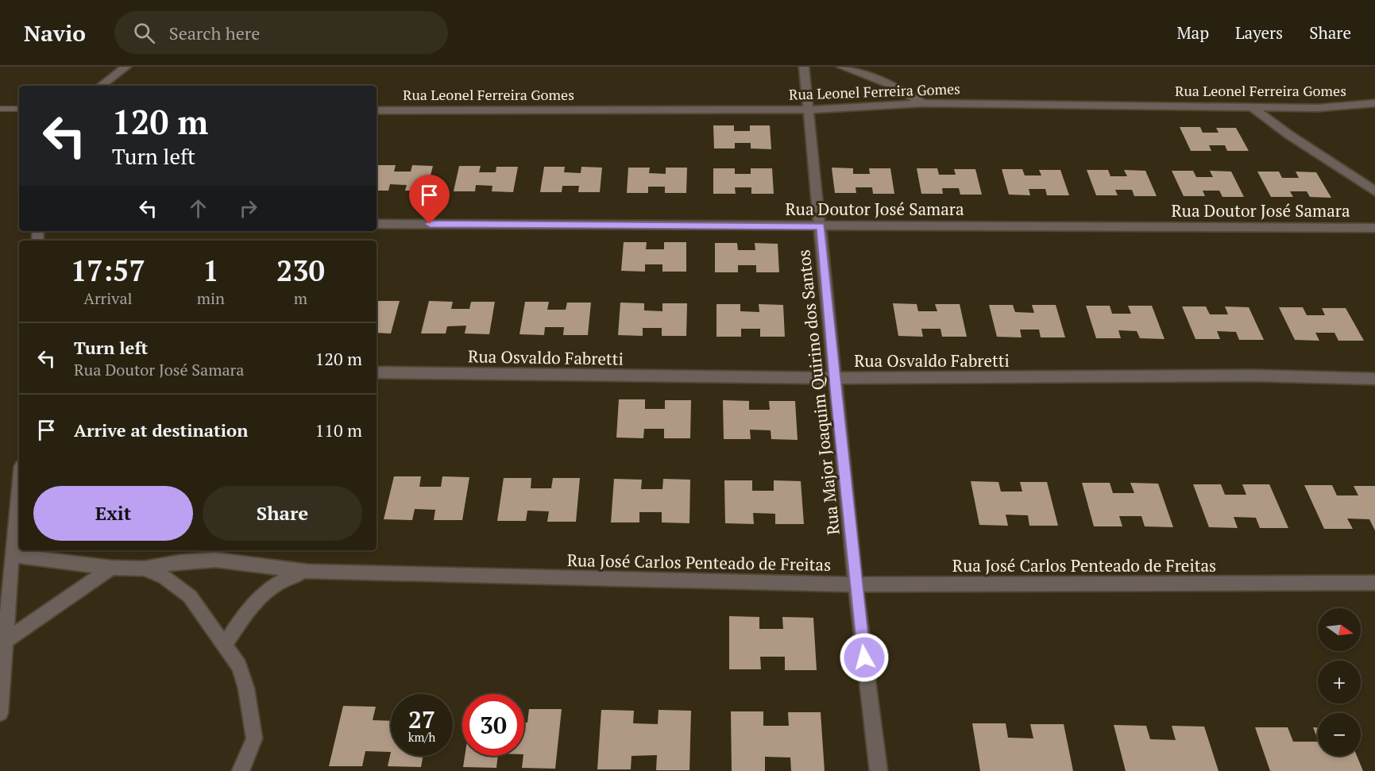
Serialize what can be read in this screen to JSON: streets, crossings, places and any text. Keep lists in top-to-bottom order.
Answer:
{
  "streets": {
    "street": [
      "Rua Leonel Ferreira Gomes",
      "Rua Doutor José Samara",
      "Rua Osvaldo Fabretti",
      "Rua Major Joaquim Quirino dos Santos",
      "Rua José Carlos Penteado de Freitas"
    ]
  },
  "crossings": [
    ["Rua Leonel Ferreira Gomes", "Rua Major Joaquim Quirino dos Santos"],
    ["Rua Doutor José Samara", "Rua Major Joaquim Quirino dos Santos"],
    ["Rua Osvaldo Fabretti", "Rua Major Joaquim Quirino dos Santos"],
    ["Rua Major Joaquim Quirino dos Santos", "Rua José Carlos Penteado de Freitas"]
  ],
  "north": "right",
  "page": {
    "header": "Navio",
    "search": "Search here",
    "nav": ["Map", "Layers", "Share"],
    "turn": ["120 m", "Turn left"],
    "eta": [
      "17:57",
      "Arrival",
      "1",
      "min",
      "230",
      "m"
    ],
    "list": [
      {
        "name": "Turn left",
        "note": "Rua Doutor José Samara",
        "value": "120 m"
      },
      {
        "name": "Arrive at destination",
        "value": "110 m"
      }
    ],
    "buttons": ["Exit", "Share"],
    "map_buttons": ["+", "−"],
    "speed": "27 km/h",
    "limit": "30"
  }
}
